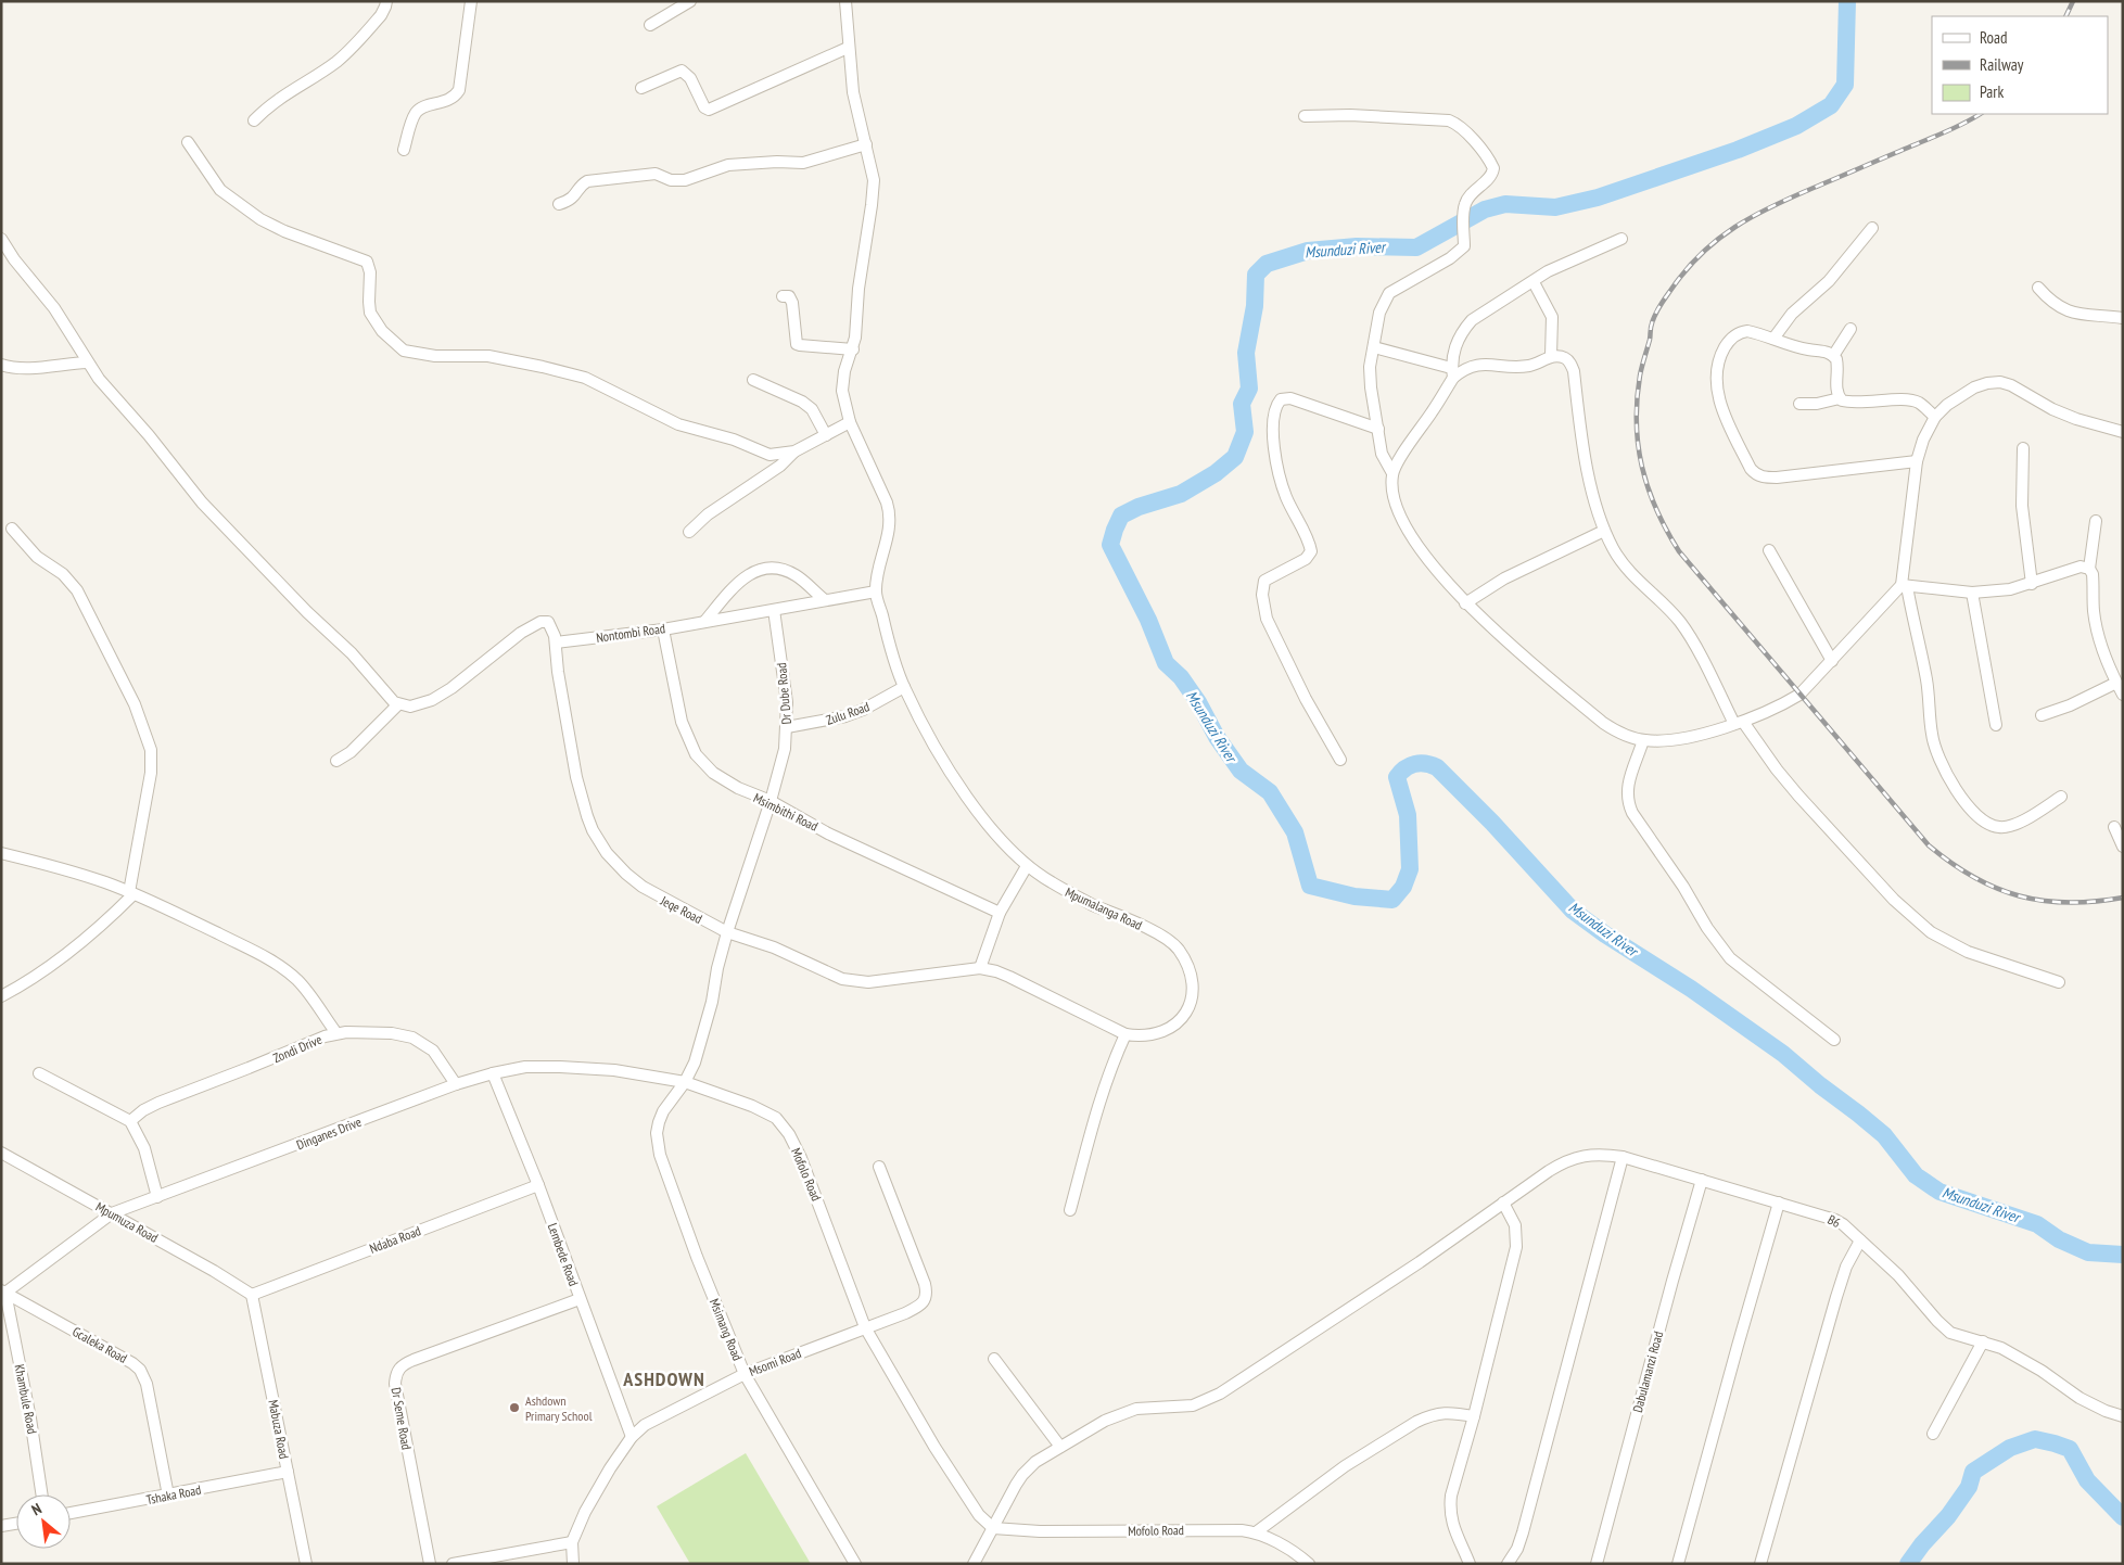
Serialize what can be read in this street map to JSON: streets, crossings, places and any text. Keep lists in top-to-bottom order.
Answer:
{
  "streets": {
    "street": [
      "Nontombi Road",
      "Dr Dube Road",
      "Zulu Road",
      "Msimbithi Road",
      "Mpumalanga Road",
      "Jeqe Road",
      "Zondi Drive",
      "Dinganes Drive",
      "Mofolo Road",
      "B6",
      "Mpumuza Road",
      "Ndaba Road",
      "Lembede Road",
      "Msimang Road",
      "Gcaleka Road",
      "Msomi Road",
      "Dabulamanzi Road",
      "Khambule Road",
      "Dr Seme Road",
      "Mabuza Road",
      "Tshaka Road"
    ]
  },
  "crossings": [
    ["Nontombi Road", "Dr Dube Road"],
    ["Nontombi Road", "Msimbithi Road"],
    ["Nontombi Road", "Mpumalanga Road"],
    ["Nontombi Road", "Jeqe Road"],
    ["Dr Dube Road", "Zulu Road"],
    ["Dr Dube Road", "Msimbithi Road"],
    ["Dr Dube Road", "Jeqe Road"],
    ["Dr Dube Road", "Msimang Road"],
    ["Zulu Road", "Mpumalanga Road"],
    ["Zondi Drive", "Dinganes Drive"],
    ["Dinganes Drive", "Mofolo Road"],
    ["Dinganes Drive", "Mpumuza Road"],
    ["Dinganes Drive", "Lembede Road"],
    ["Dinganes Drive", "Msimang Road"],
    ["Dinganes Drive", "Gcaleka Road"],
    ["Dinganes Drive", "Khambule Road"],
    ["Mofolo Road", "B6"],
    ["Mofolo Road", "Msimang Road"],
    ["Mofolo Road", "Msomi Road"],
    ["B6", "Dabulamanzi Road"],
    ["Mpumuza Road", "Ndaba Road"],
    ["Mpumuza Road", "Mabuza Road"],
    ["Ndaba Road", "Lembede Road"],
    ["Ndaba Road", "Mabuza Road"],
    ["Lembede Road", "Msomi Road"],
    ["Lembede Road", "Dr Seme Road"],
    ["Msimang Road", "Msomi Road"],
    ["Gcaleka Road", "Khambule Road"],
    ["Gcaleka Road", "Tshaka Road"],
    ["Mabuza Road", "Tshaka Road"]
  ],
  "districts": ["ASHDOWN"],
  "water": ["Msunduzi River"],
  "places": ["Ashdown Primary School"],
  "legend": ["Road", "Railway", "Park"],
  "north": "top left"
}
